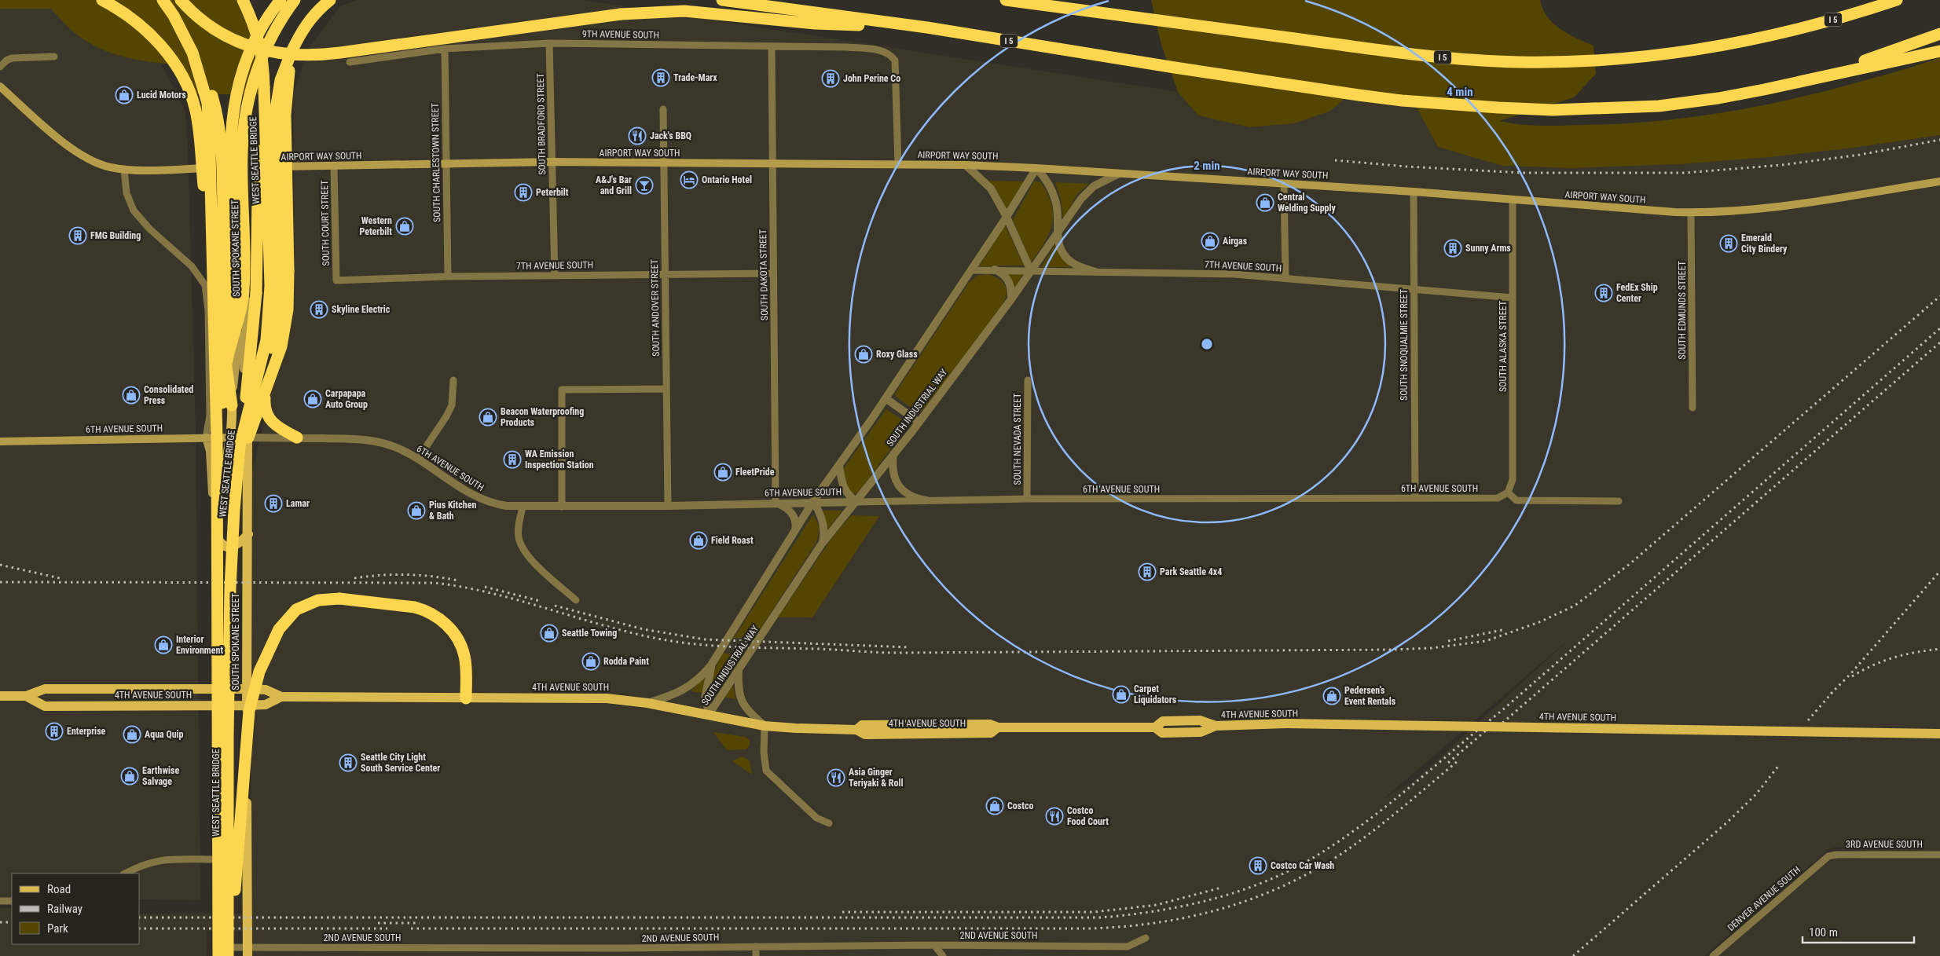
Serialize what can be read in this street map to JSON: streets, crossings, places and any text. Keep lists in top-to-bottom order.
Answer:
{
  "streets": {
    "highway": ["I 5", "WEST SEATTLE BRIDGE"],
    "main road": [
      "AIRPORT WAY SOUTH",
      "SOUTH SPOKANE STREET",
      "6TH AVENUE SOUTH",
      "4TH AVENUE SOUTH"
    ],
    "street": [
      "9TH AVENUE SOUTH",
      "SOUTH BRADFORD STREET",
      "SOUTH CHARLESTOWN STREET",
      "SOUTH COURT STREET",
      "7TH AVENUE SOUTH",
      "SOUTH DAKOTA STREET",
      "SOUTH ANDOVER STREET",
      "SOUTH EDMUNDS STREET",
      "SOUTH SNOQUALMIE STREET",
      "SOUTH ALASKA STREET",
      "SOUTH INDUSTRIAL WAY",
      "SOUTH NEVADA STREET",
      "3RD AVENUE SOUTH",
      "DENVER AVENUE SOUTH",
      "2ND AVENUE SOUTH"
    ]
  },
  "crossings": [
    ["9TH AVENUE SOUTH", "SOUTH BRADFORD STREET"],
    ["9TH AVENUE SOUTH", "AIRPORT WAY SOUTH"],
    ["9TH AVENUE SOUTH", "SOUTH CHARLESTOWN STREET"],
    ["9TH AVENUE SOUTH", "SOUTH DAKOTA STREET"],
    ["SOUTH BRADFORD STREET", "AIRPORT WAY SOUTH"],
    ["SOUTH BRADFORD STREET", "7TH AVENUE SOUTH"],
    ["AIRPORT WAY SOUTH", "SOUTH CHARLESTOWN STREET"],
    ["AIRPORT WAY SOUTH", "SOUTH COURT STREET"],
    ["AIRPORT WAY SOUTH", "SOUTH SPOKANE STREET"],
    ["AIRPORT WAY SOUTH", "SOUTH DAKOTA STREET"],
    ["AIRPORT WAY SOUTH", "SOUTH ANDOVER STREET"],
    ["AIRPORT WAY SOUTH", "SOUTH EDMUNDS STREET"],
    ["AIRPORT WAY SOUTH", "SOUTH SNOQUALMIE STREET"],
    ["AIRPORT WAY SOUTH", "SOUTH ALASKA STREET"],
    ["AIRPORT WAY SOUTH", "SOUTH INDUSTRIAL WAY"],
    ["WEST SEATTLE BRIDGE", "SOUTH SPOKANE STREET"],
    ["WEST SEATTLE BRIDGE", "6TH AVENUE SOUTH"],
    ["WEST SEATTLE BRIDGE", "2ND AVENUE SOUTH"],
    ["SOUTH CHARLESTOWN STREET", "7TH AVENUE SOUTH"],
    ["SOUTH COURT STREET", "7TH AVENUE SOUTH"],
    ["SOUTH SPOKANE STREET", "6TH AVENUE SOUTH"],
    ["SOUTH SPOKANE STREET", "4TH AVENUE SOUTH"],
    ["SOUTH SPOKANE STREET", "2ND AVENUE SOUTH"],
    ["7TH AVENUE SOUTH", "SOUTH DAKOTA STREET"],
    ["7TH AVENUE SOUTH", "SOUTH ANDOVER STREET"],
    ["7TH AVENUE SOUTH", "SOUTH SNOQUALMIE STREET"],
    ["7TH AVENUE SOUTH", "SOUTH ALASKA STREET"],
    ["7TH AVENUE SOUTH", "SOUTH INDUSTRIAL WAY"],
    ["SOUTH DAKOTA STREET", "6TH AVENUE SOUTH"],
    ["SOUTH ANDOVER STREET", "6TH AVENUE SOUTH"],
    ["SOUTH SNOQUALMIE STREET", "6TH AVENUE SOUTH"],
    ["SOUTH ALASKA STREET", "6TH AVENUE SOUTH"],
    ["SOUTH INDUSTRIAL WAY", "6TH AVENUE SOUTH"],
    ["SOUTH INDUSTRIAL WAY", "4TH AVENUE SOUTH"],
    ["6TH AVENUE SOUTH", "SOUTH NEVADA STREET"],
    ["3RD AVENUE SOUTH", "DENVER AVENUE SOUTH"]
  ],
  "places": {
    "building": [
      "Trade-Marx",
      "John Perine Co",
      "Peterbilt",
      "FMG Building",
      "Emerald City Bindery",
      "Sunny Arms",
      "FedEx Ship Center",
      "Skyline Electric",
      "WA Emission Inspection Station",
      "Lamar",
      "Park Seattle 4x4",
      "Enterprise",
      "Seattle City Light South Service Center",
      "Costco Car Wash"
    ],
    "shop": [
      "Lucid Motors",
      "Central Welding Supply",
      "Western Peterbilt",
      "Airgas",
      "Roxy Glass",
      "Consolidated Press",
      "Carpapapa Auto Group",
      "Beacon Waterproofing Products",
      "FleetPride",
      "Pius Kitchen & Bath",
      "Field Roast",
      "Seattle Towing",
      "Interior Environment",
      "Rodda Paint",
      "Carpet Liquidators",
      "Pedersen’s Event Rentals",
      "Aqua Quip",
      "Earthwise Salvage",
      "Costco"
    ],
    "restaurant": ["Jack's BBQ", "Asia Ginger Teriyaki & Roll", "Costco Food Court"],
    "hotel": ["Ontario Hotel"],
    "bar": ["A&J's Bar and Grill"]
  },
  "legend": ["Road", "Railway", "Park"],
  "scale_bar": "100 m",
  "rings": ["4 min", "2 min"]
}
